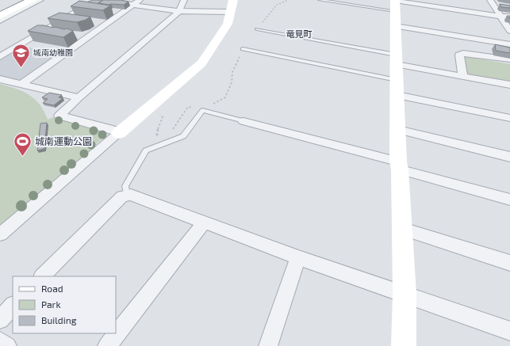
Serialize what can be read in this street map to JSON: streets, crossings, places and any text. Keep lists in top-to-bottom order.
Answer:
{
  "districts": ["竜見町"],
  "places": {
    "school or university": ["城南幼稚園"],
    "sports": ["城南運動公園"]
  },
  "legend": ["Road", "Park", "Building"]
}
